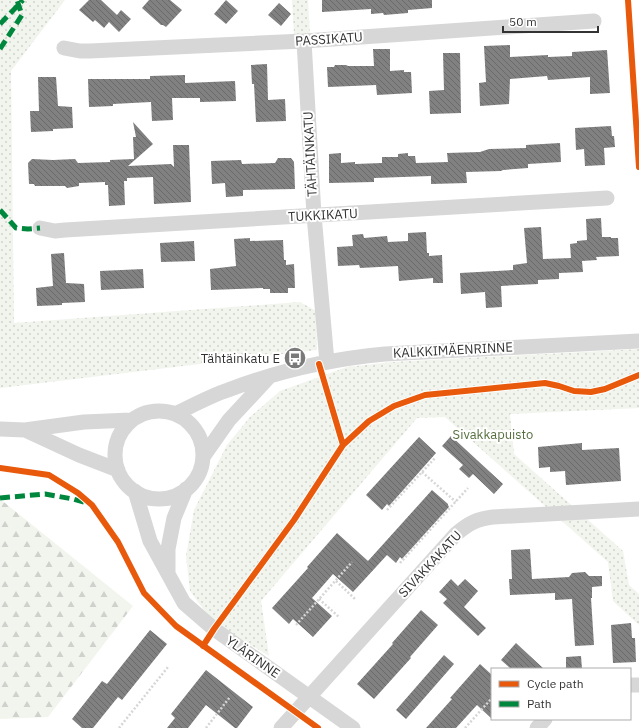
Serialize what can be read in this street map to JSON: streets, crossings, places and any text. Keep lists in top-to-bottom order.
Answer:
{
  "streets": {
    "street": [
      "PASSIKATU",
      "TÄHTÄINKATU",
      "TUKKIKATU",
      "KALKKIMÄENRINNE",
      "SIVAKKAKATU",
      "YLÄRINNE"
    ]
  },
  "crossings": [
    ["PASSIKATU", "TÄHTÄINKATU"],
    ["TÄHTÄINKATU", "TUKKIKATU"],
    ["TÄHTÄINKATU", "KALKKIMÄENRINNE"],
    ["KALKKIMÄENRINNE", "YLÄRINNE"],
    ["SIVAKKAKATU", "YLÄRINNE"]
  ],
  "parks": ["Sivakkapuisto"],
  "places": {
    "bus stop": ["Tähtäinkatu E"]
  },
  "legend": ["Cycle path", "Path"],
  "scale_bar": "50 m"
}
